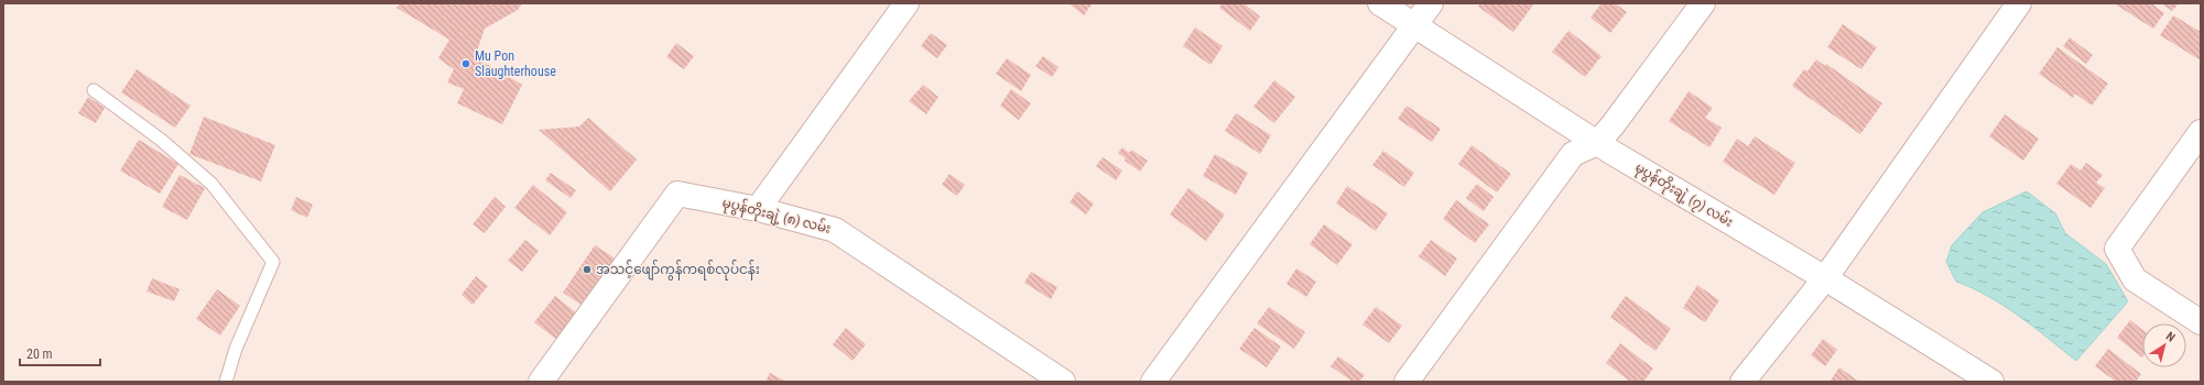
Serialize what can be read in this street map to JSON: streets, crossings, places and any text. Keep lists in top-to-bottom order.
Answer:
{
  "streets": {
    "street": ["မုပွန်တိုးချဲ့ (၇) လမ်း", "မုပွန်တိုးချဲ့ (၈) လမ်း"]
  },
  "places": ["Mu Pon Slaughterhouse", "အသင့်ဖျော်ကွန်ကရစ်လုပ်ငန်း"],
  "scale_bar": "20 m",
  "north": "top right"
}
